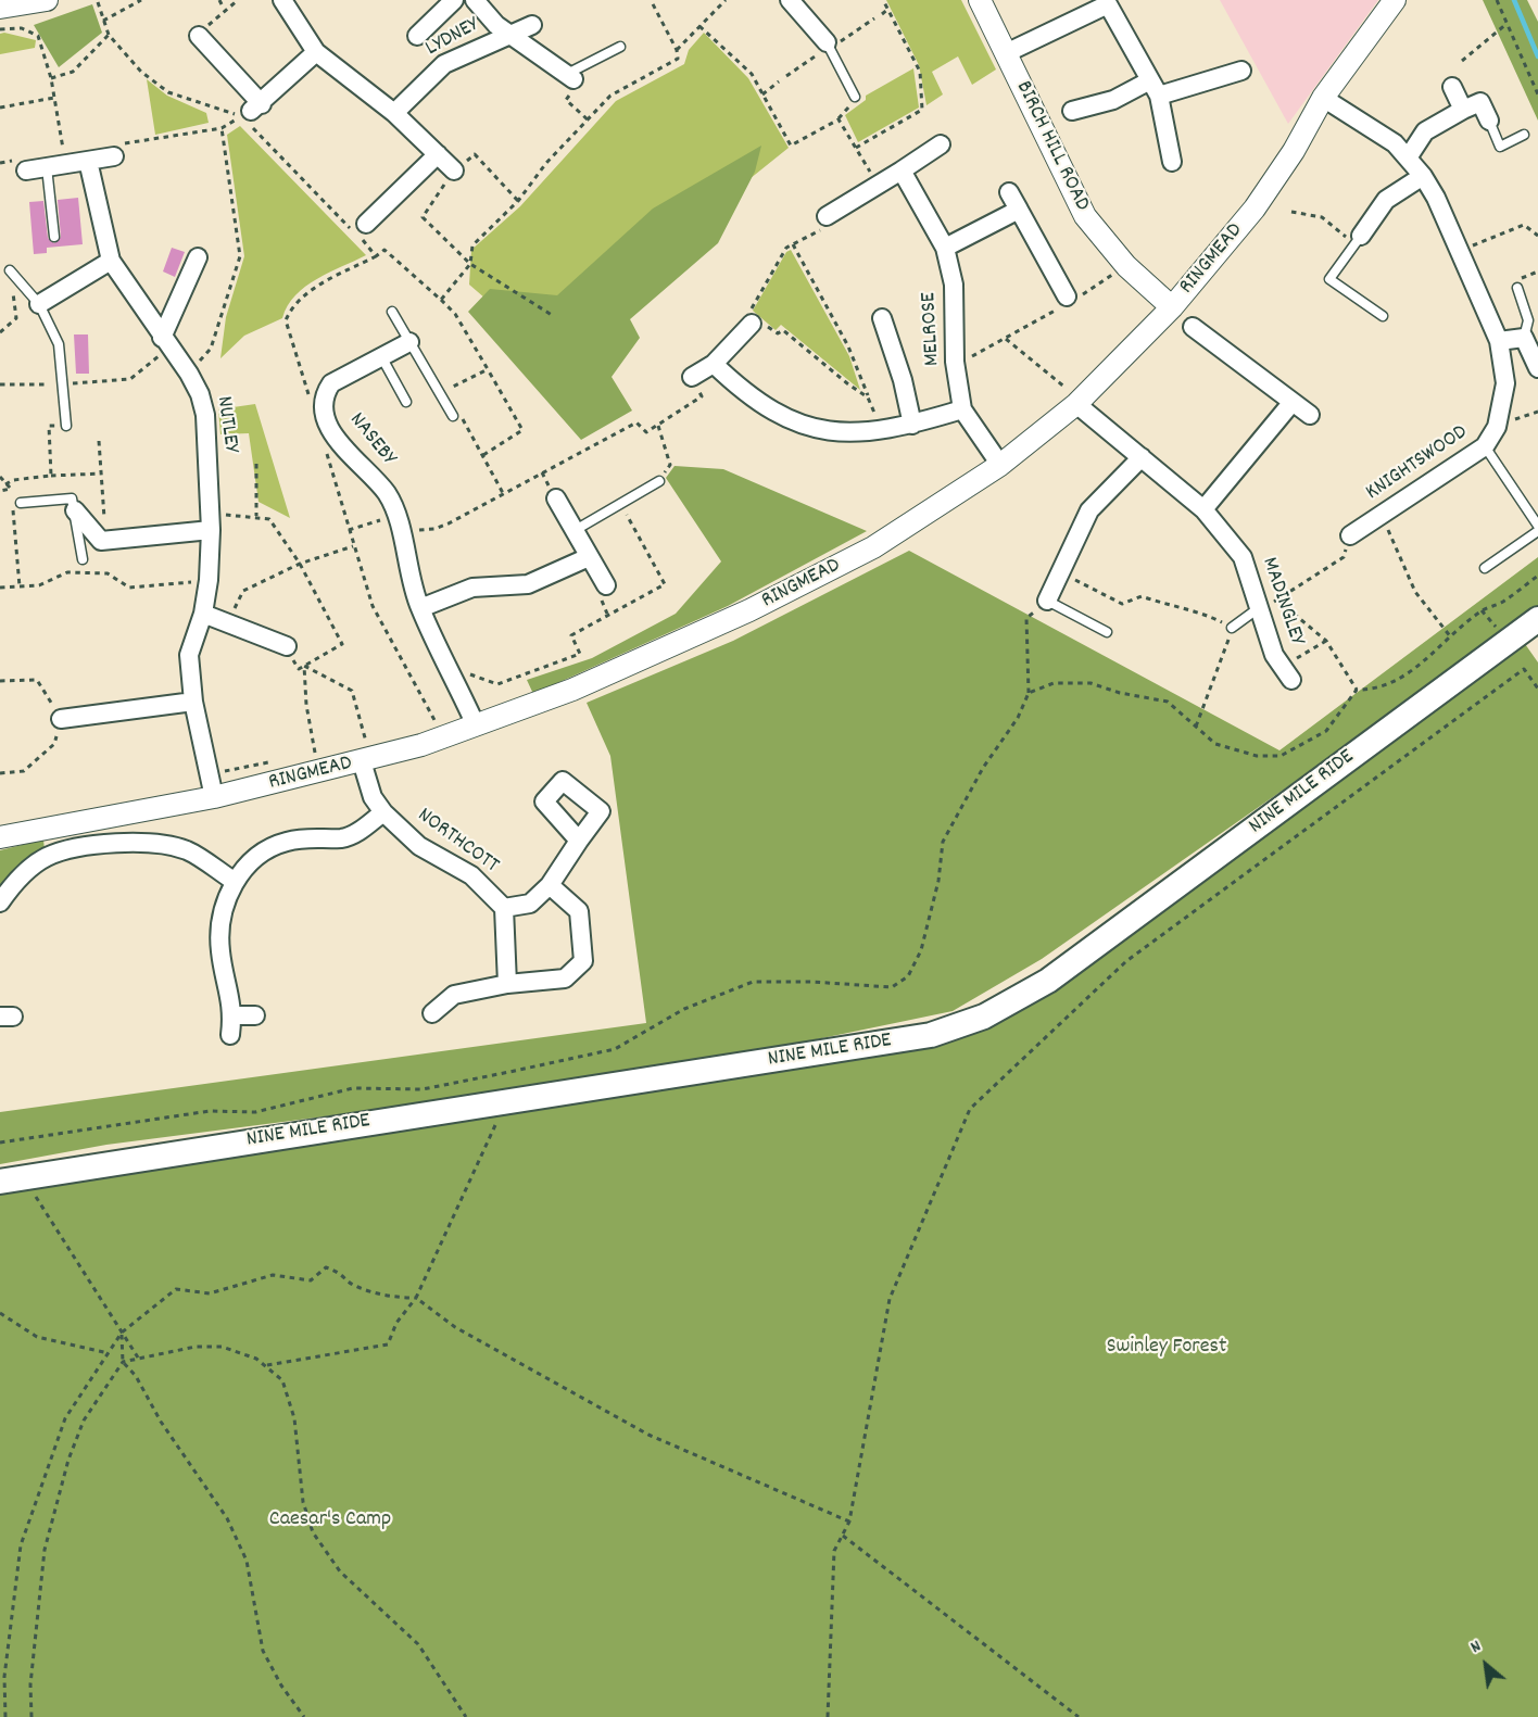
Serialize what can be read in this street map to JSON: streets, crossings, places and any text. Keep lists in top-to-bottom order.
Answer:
{
  "streets": {
    "main road": ["NINE MILE RIDE"],
    "street": [
      "LYDNEY",
      "BIRCH HILL ROAD",
      "RINGMEAD",
      "MELROSE",
      "NUTLEY",
      "NASEBY",
      "KNIGHTSWOOD",
      "MADINGLEY",
      "NORTHCOTT"
    ]
  },
  "crossings": [
    ["BIRCH HILL ROAD", "RINGMEAD"],
    ["RINGMEAD", "MELROSE"],
    ["RINGMEAD", "NUTLEY"],
    ["RINGMEAD", "NASEBY"],
    ["RINGMEAD", "KNIGHTSWOOD"],
    ["RINGMEAD", "MADINGLEY"],
    ["RINGMEAD", "NORTHCOTT"]
  ],
  "parks": ["Swinley Forest", "Caesar's Camp"],
  "north": "top left"
}
